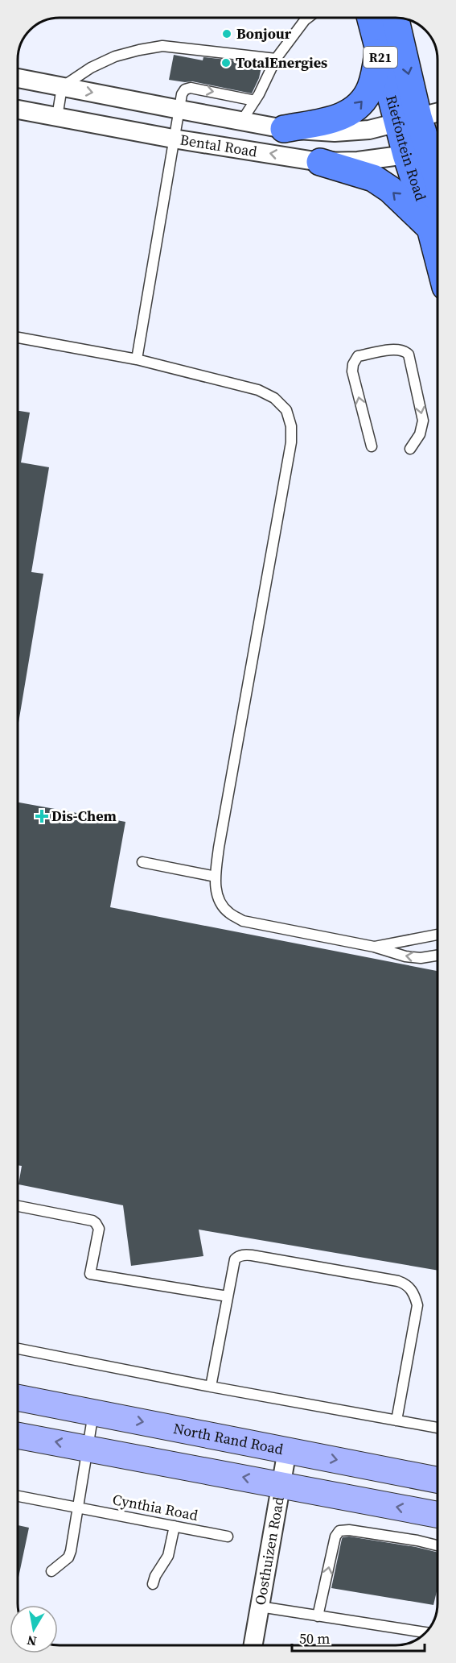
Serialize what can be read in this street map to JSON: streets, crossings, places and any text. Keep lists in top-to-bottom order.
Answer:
{
  "streets": {
    "main road": ["R21", "Rietfontein Road", "North Rand Road"],
    "street": ["Bental Road", "Oosthuizen Road"],
    "lane": ["Cynthia Road"]
  },
  "crossings": [
    ["Bental Road", "Rietfontein Road"],
    ["North Rand Road", "Oosthuizen Road"]
  ],
  "places": {
    "other": ["Bonjour", "TotalEnergies"],
    "health": ["Dis-Chem"]
  },
  "scale_bar": "50 m",
  "north": "bottom"
}
